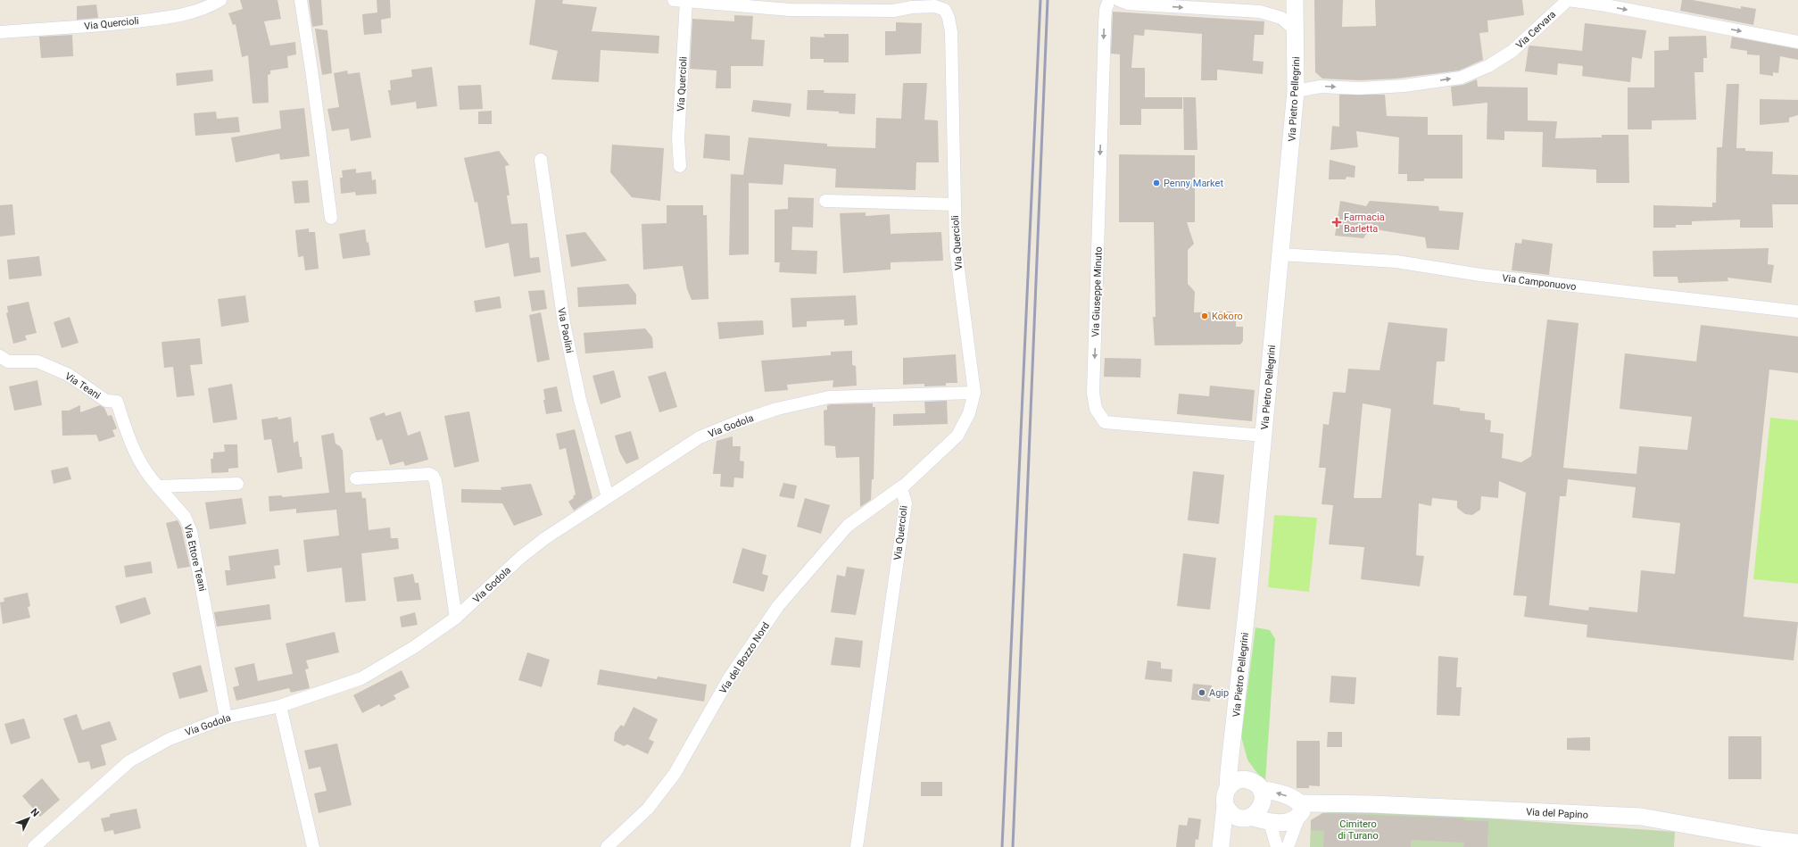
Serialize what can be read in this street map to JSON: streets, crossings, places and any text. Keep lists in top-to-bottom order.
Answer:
{
  "streets": {
    "main road": ["Via Pietro Pellegrini", "Via del Papino"],
    "street": [
      "Via Quercioli",
      "Via Cervara",
      "Via Camponuovo",
      "Via Giuseppe Minuto",
      "Via Paolini",
      "Via Teani",
      "Via Godola",
      "Via Ettore Teani",
      "Via del Bozzo Nord"
    ]
  },
  "crossings": [
    ["Via Quercioli", "Via Godola"],
    ["Via Quercioli", "Via del Bozzo Nord"],
    ["Via Cervara", "Via Pietro Pellegrini"],
    ["Via Pietro Pellegrini", "Via Camponuovo"],
    ["Via Pietro Pellegrini", "Via Giuseppe Minuto"],
    ["Via Paolini", "Via Godola"],
    ["Via Teani", "Via Ettore Teani"],
    ["Via Godola", "Via Ettore Teani"]
  ],
  "one_way": ["Via Cervara"],
  "parks": ["Cimitero di Turano"],
  "places": {
    "other": ["Penny Market", "Kokoro", "Agip"],
    "health": ["Farmacia Barletta"]
  },
  "north": "top right"
}
